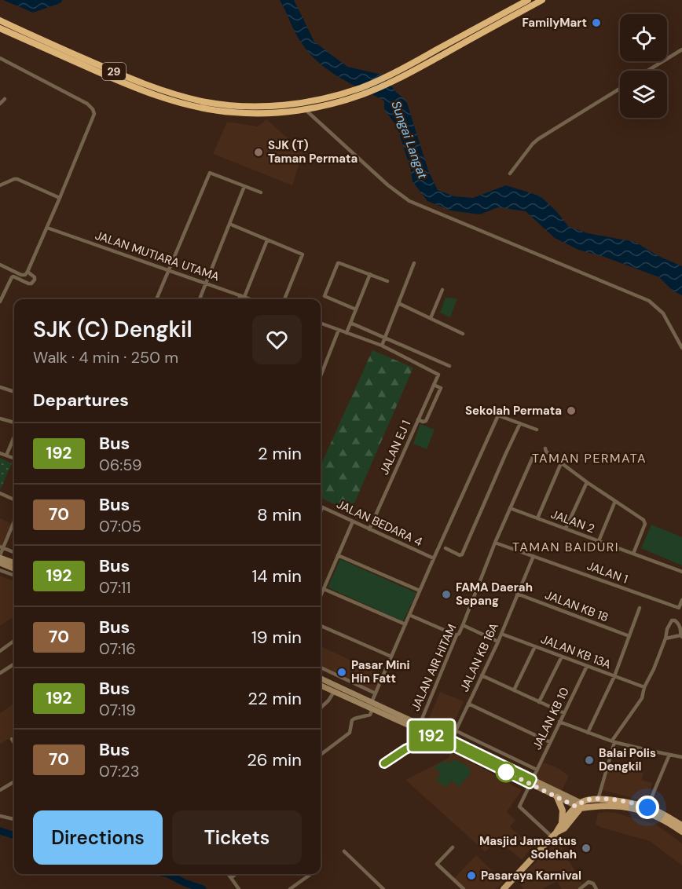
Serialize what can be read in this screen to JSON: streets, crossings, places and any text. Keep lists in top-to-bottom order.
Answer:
{
  "streets": {
    "highway": ["29"],
    "street": [
      "JALAN MUTIARA UTAMA",
      "JALAN EJ 1",
      "JALAN 2",
      "JALAN BEDARA 4",
      "JALAN 1",
      "JALAN KB 18",
      "JALAN KB 13A",
      "JALAN KB 16A",
      "JALAN AIR HITAM",
      "JALAN KB 10"
    ]
  },
  "crossings": [
    ["JALAN EJ 1", "JALAN BEDARA 4"],
    ["JALAN 2", "JALAN AIR HITAM"],
    ["JALAN 1", "JALAN KB 16A"],
    ["JALAN 1", "JALAN AIR HITAM"],
    ["JALAN KB 18", "JALAN KB 16A"],
    ["JALAN KB 13A", "JALAN KB 16A"],
    ["JALAN KB 13A", "JALAN KB 10"]
  ],
  "districts": ["TAMAN PERMATA", "TAMAN BAIDURI"],
  "water": ["Sungai Langat"],
  "places": [
    "FamilyMart",
    "SJK (T) Taman Permata",
    "Sekolah Permata",
    "FAMA Daerah Sepang",
    "Pasar Mini Hin Fatt",
    "Balai Polis Dengkil",
    "Masjid Jameatus Solehah",
    "Pasaraya Karnival"
  ],
  "lines": ["bus line 192"],
  "page": {
    "on_map": "192",
    "heading": [
      ["SJK (C) Dengkil", "Walk · 4 min · 250 m"],
      "Departures"
    ],
    "list": [
      {
        "mark": "192",
        "name": "Bus",
        "note": "06:59",
        "value": "2 min"
      },
      {
        "mark": "70",
        "name": "Bus",
        "note": "07:05",
        "value": "8 min"
      },
      {
        "mark": "192",
        "name": "Bus",
        "note": "07:11",
        "value": "14 min"
      },
      {
        "mark": "70",
        "name": "Bus",
        "note": "07:16",
        "value": "19 min"
      },
      {
        "mark": "192",
        "name": "Bus",
        "note": "07:19",
        "value": "22 min"
      },
      {
        "mark": "70",
        "name": "Bus",
        "note": "07:23",
        "value": "26 min"
      }
    ],
    "buttons": ["Directions", "Tickets"]
  }
}
